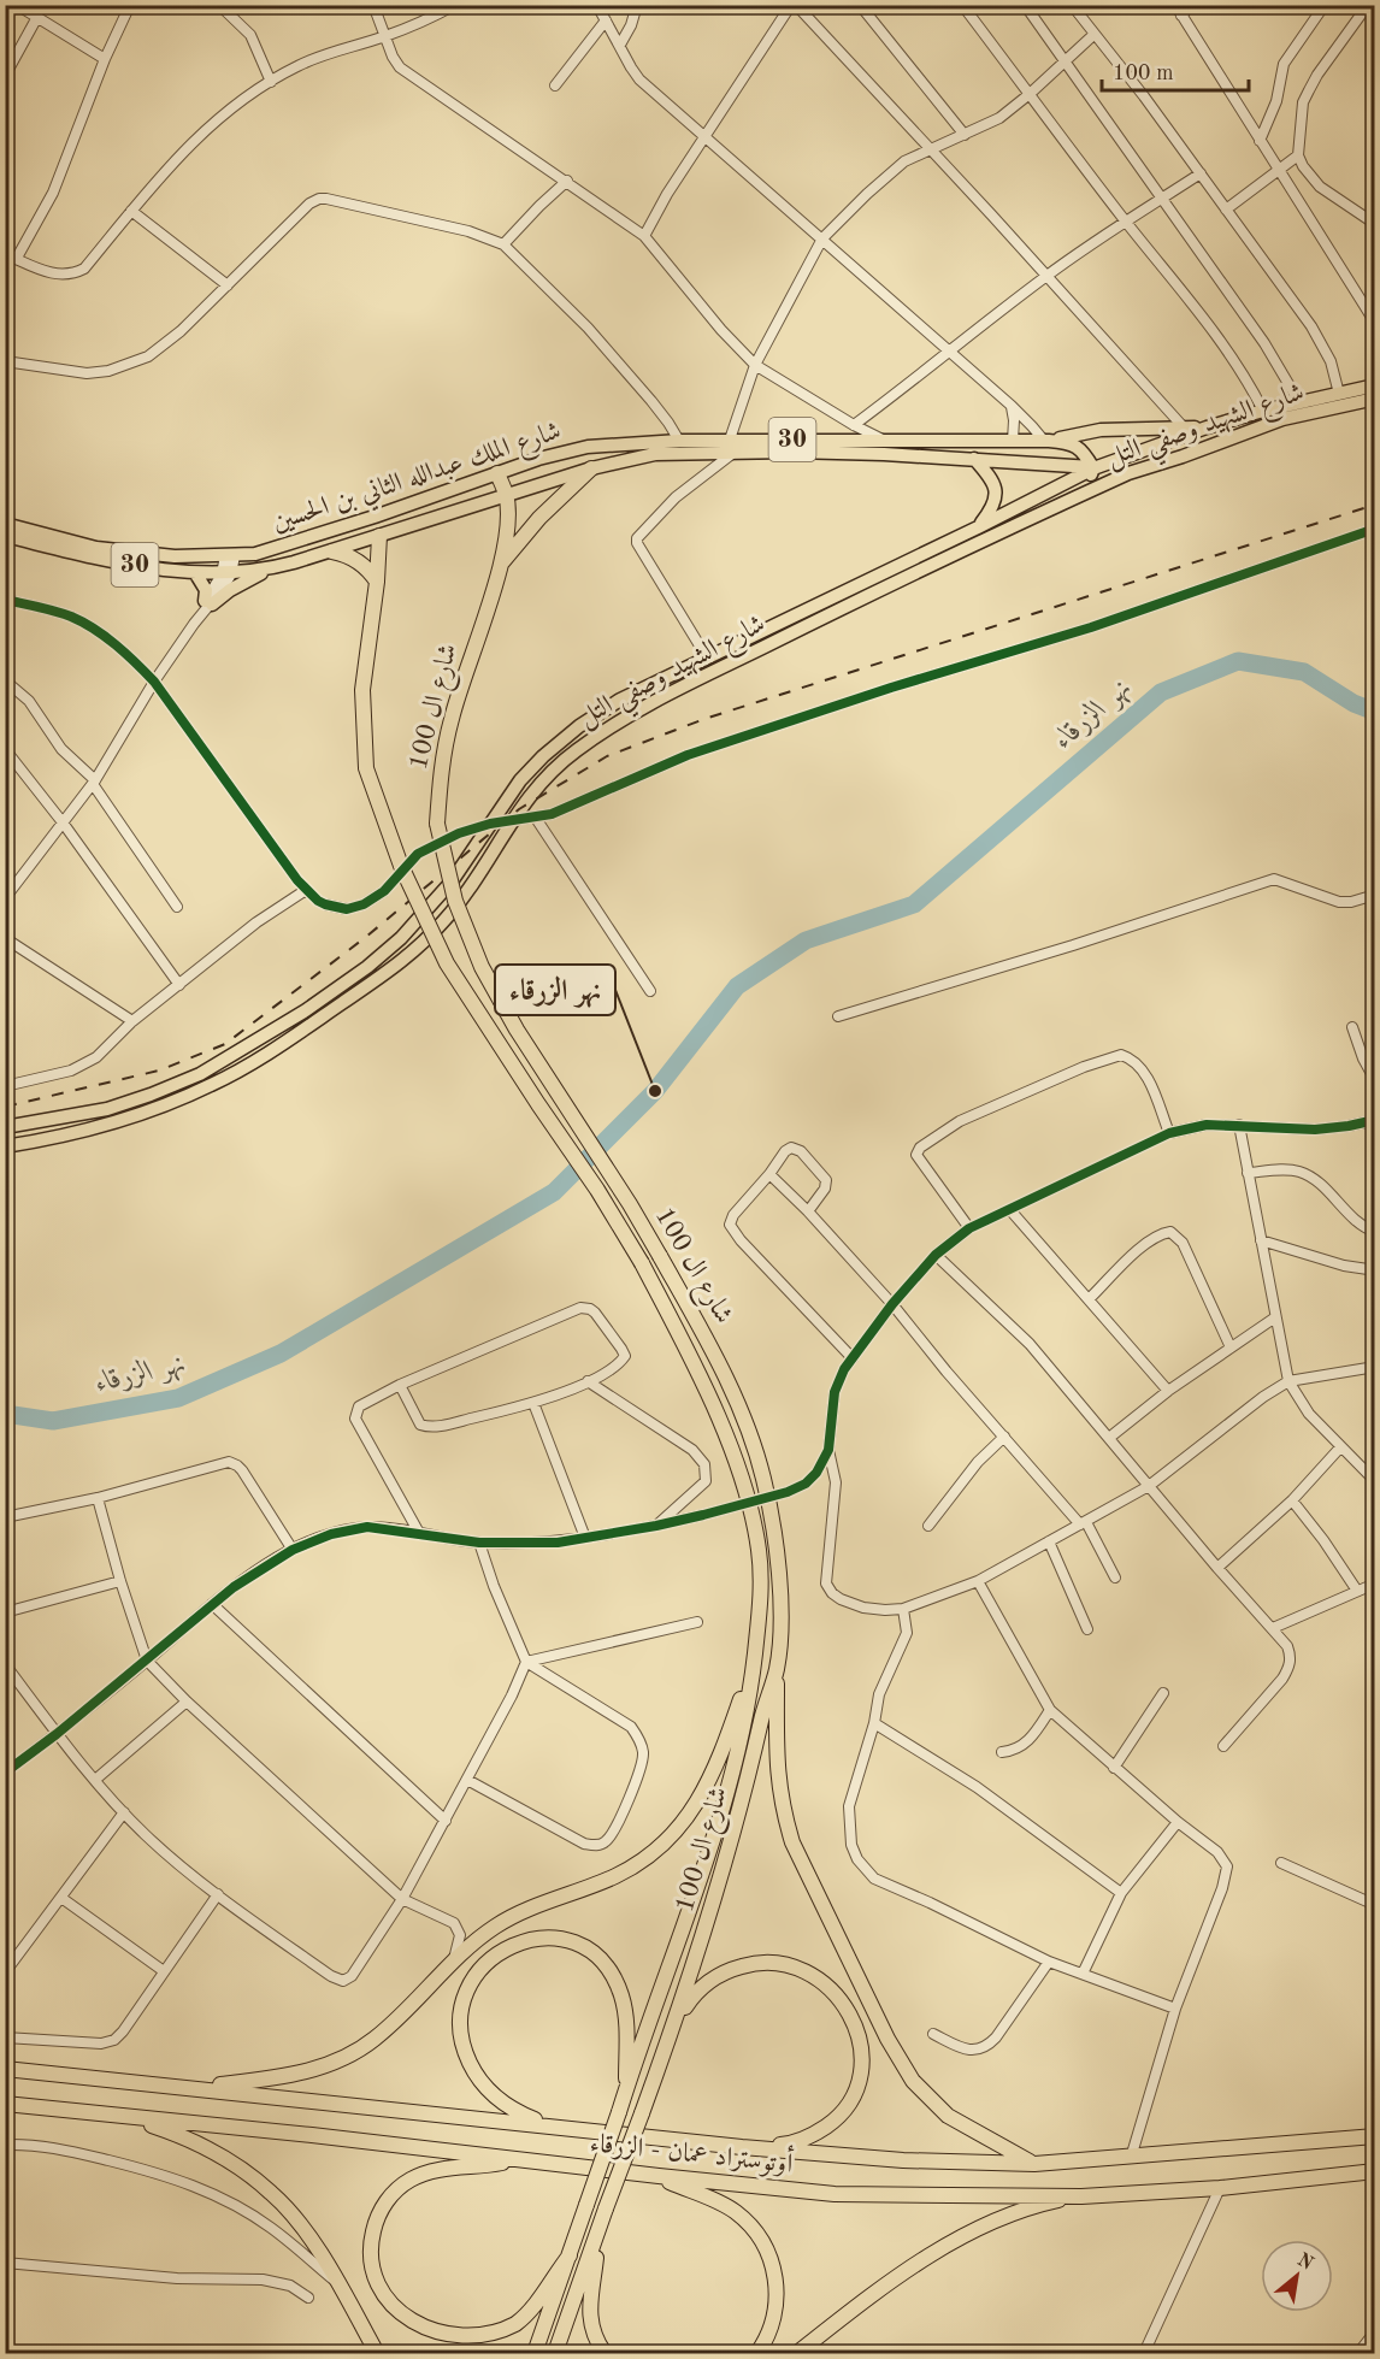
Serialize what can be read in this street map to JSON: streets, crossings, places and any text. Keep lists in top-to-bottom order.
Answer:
{
  "streets": {
    "highway": ["شارع ال 100", "أوتوستراد عمان - الزرقاء"],
    "main road": ["شارع الشهيد وصفي التل", "30", "شارع الملك عبدالله الثاني بن الحسين"]
  },
  "crossings": [
    ["شارع الشهيد وصفي التل", "شارع الملك عبدالله الثاني بن الحسين"],
    ["شارع الملك عبدالله الثاني بن الحسين", "شارع ال 100"]
  ],
  "water": ["نهر الزرقاء"],
  "places": ["نهر الزرقاء"],
  "scale_bar": "100 m",
  "north": "top right"
}
